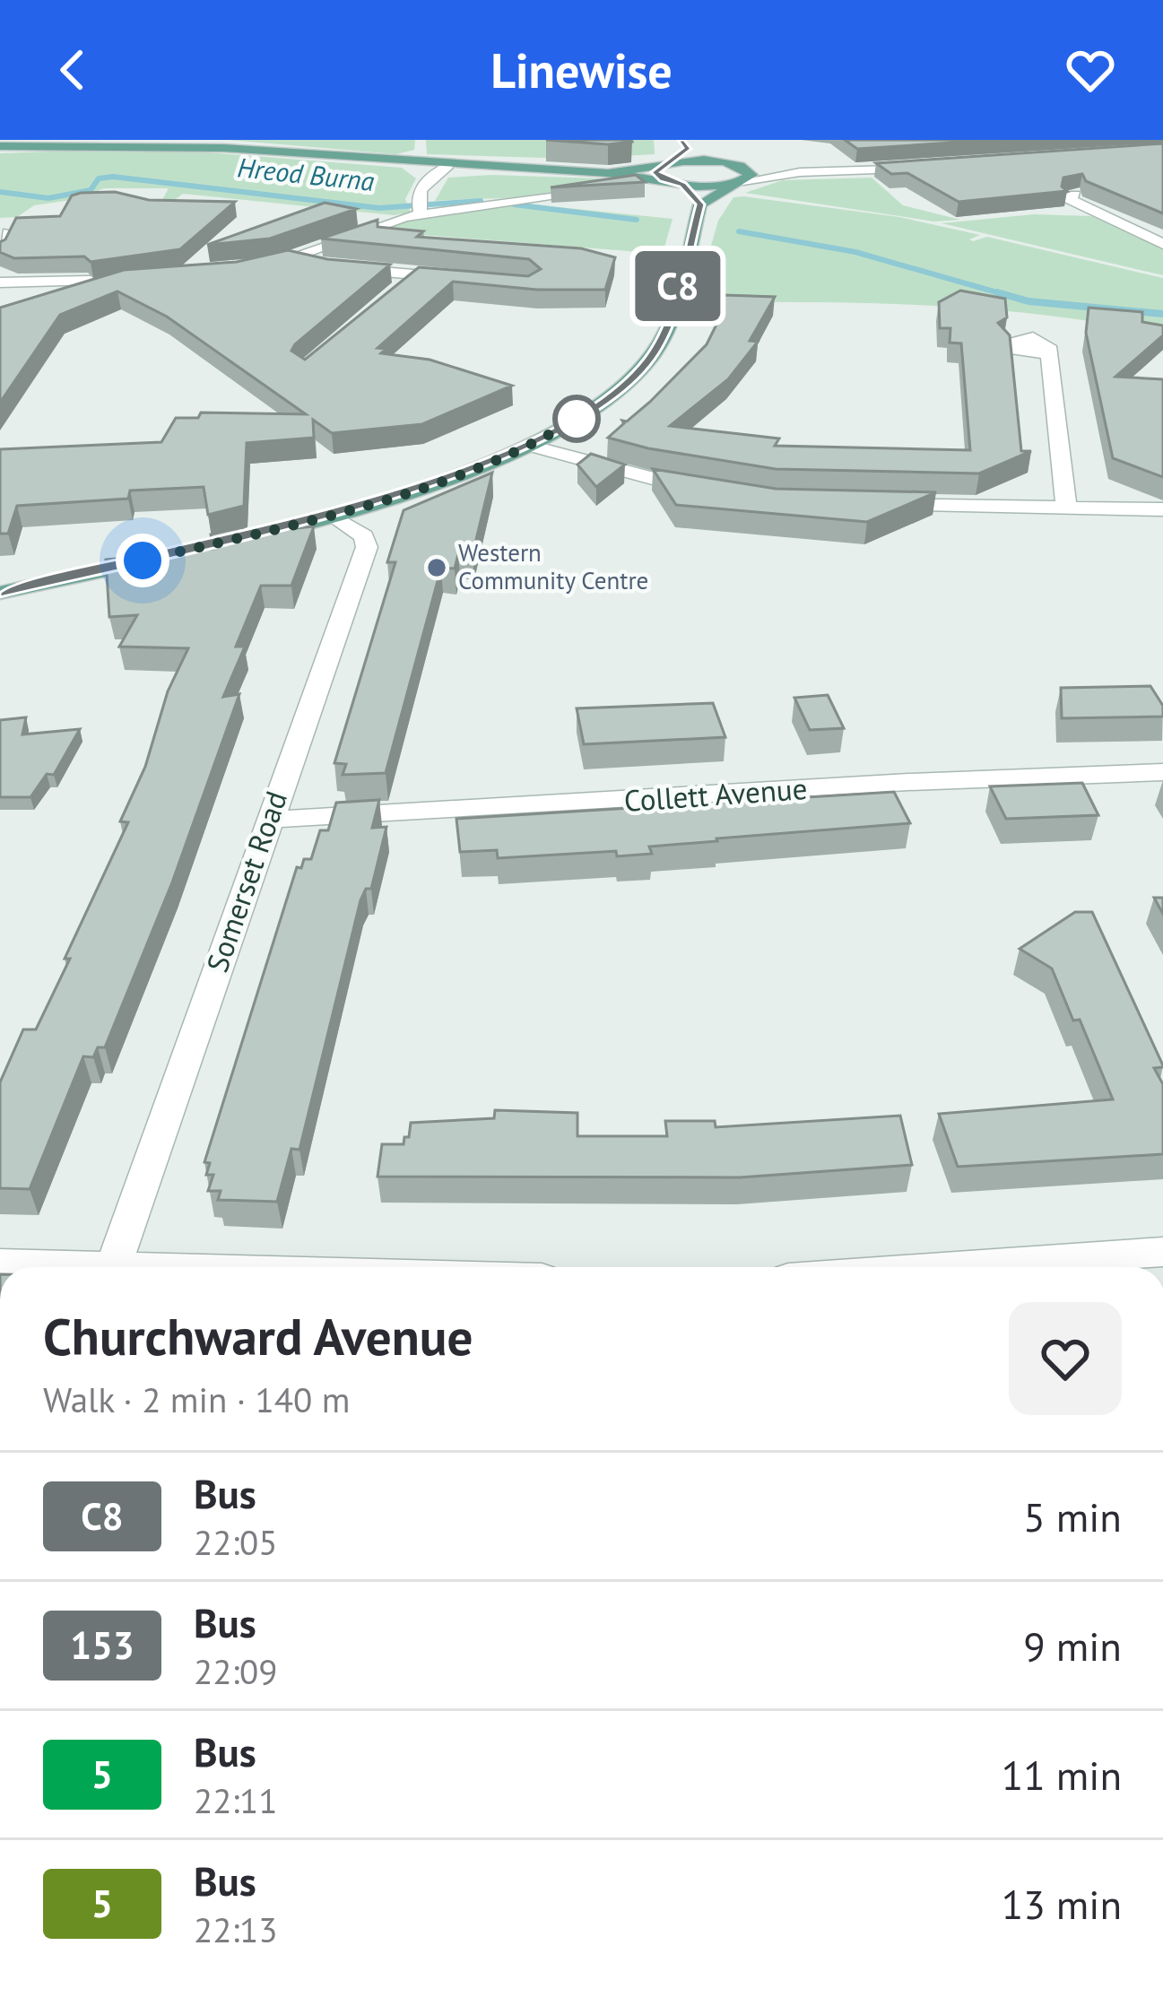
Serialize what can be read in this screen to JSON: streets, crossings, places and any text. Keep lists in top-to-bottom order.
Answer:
{
  "streets": {
    "street": ["Collett Avenue", "Somerset Road"]
  },
  "crossings": [
    ["Collett Avenue", "Somerset Road"]
  ],
  "water": ["Hreod Burna"],
  "places": ["Western Community Centre"],
  "lines": ["bus line C8"],
  "page": {
    "header": "Linewise",
    "on_map": "C8",
    "heading": ["Churchward Avenue", "Walk · 2 min · 140 m"],
    "list": [
      {
        "mark": "C8",
        "name": "Bus",
        "note": "22:05",
        "value": "5 min"
      },
      {
        "mark": "153",
        "name": "Bus",
        "note": "22:09",
        "value": "9 min"
      },
      {
        "mark": "5",
        "name": "Bus",
        "note": "22:11",
        "value": "11 min"
      },
      {
        "mark": "5",
        "name": "Bus",
        "note": "22:13",
        "value": "13 min"
      }
    ]
  }
}
